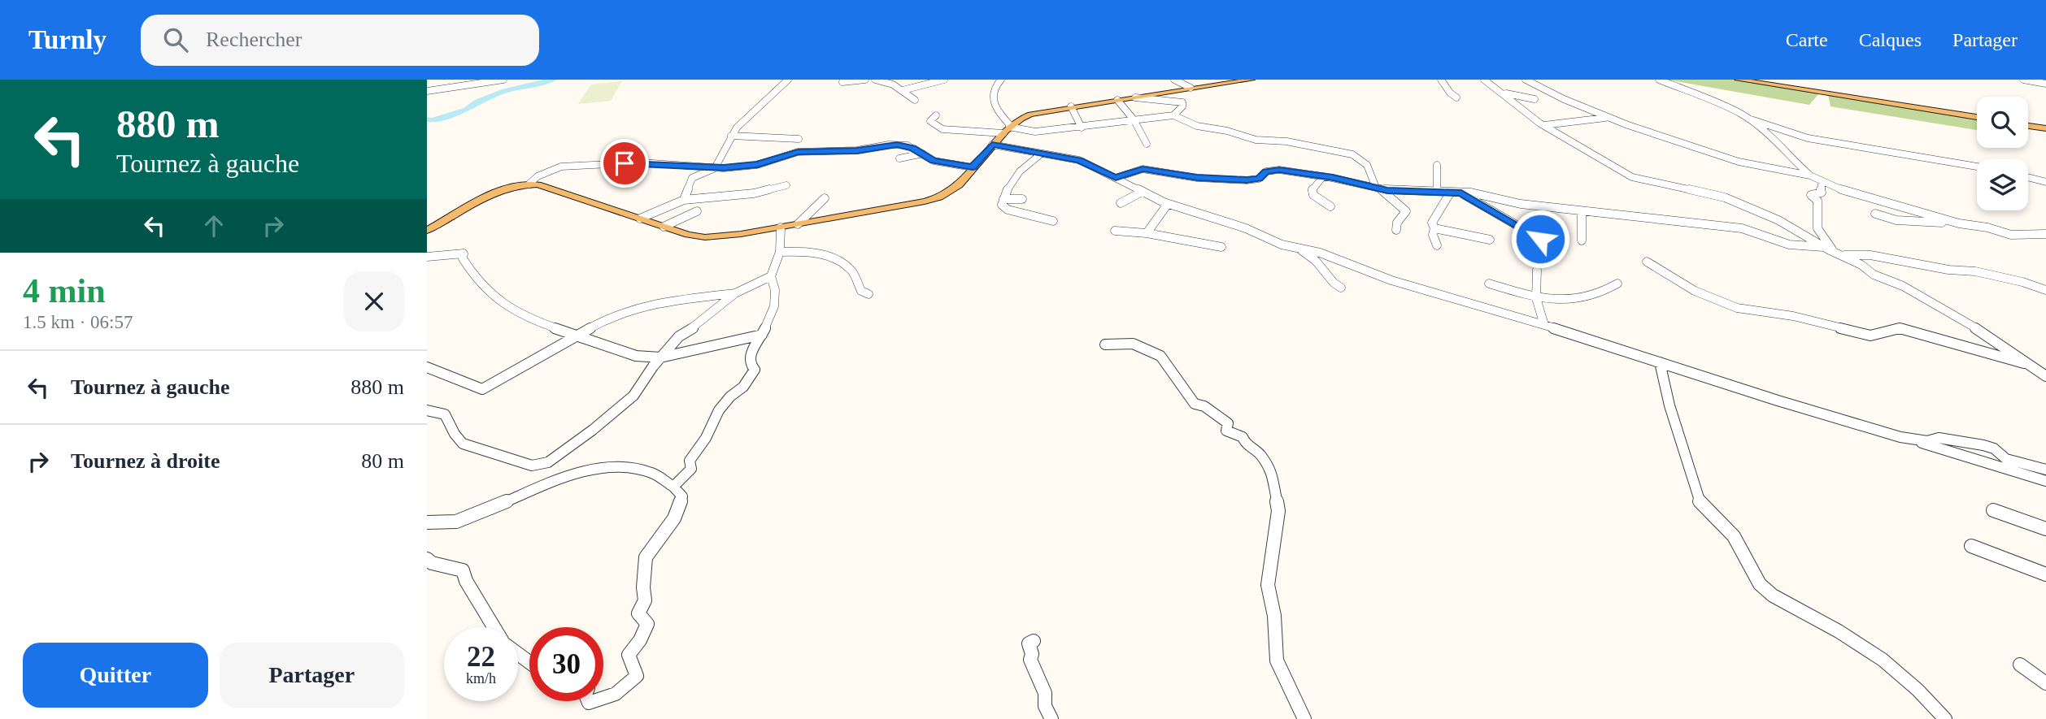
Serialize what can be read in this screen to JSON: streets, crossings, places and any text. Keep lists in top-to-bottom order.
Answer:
{
  "page": {
    "header": "Turnly",
    "search": "Rechercher",
    "nav": ["Carte", "Calques", "Partager"],
    "turn": ["880 m", "Tournez à gauche"],
    "heading": ["4 min", "1.5 km · 06:57"],
    "list": [
      {
        "name": "Tournez à gauche",
        "value": "880 m"
      },
      {
        "name": "Tournez à droite",
        "value": "80 m"
      }
    ],
    "speed": "22 km/h",
    "limit": "30",
    "buttons": ["Quitter", "Partager"]
  }
}
